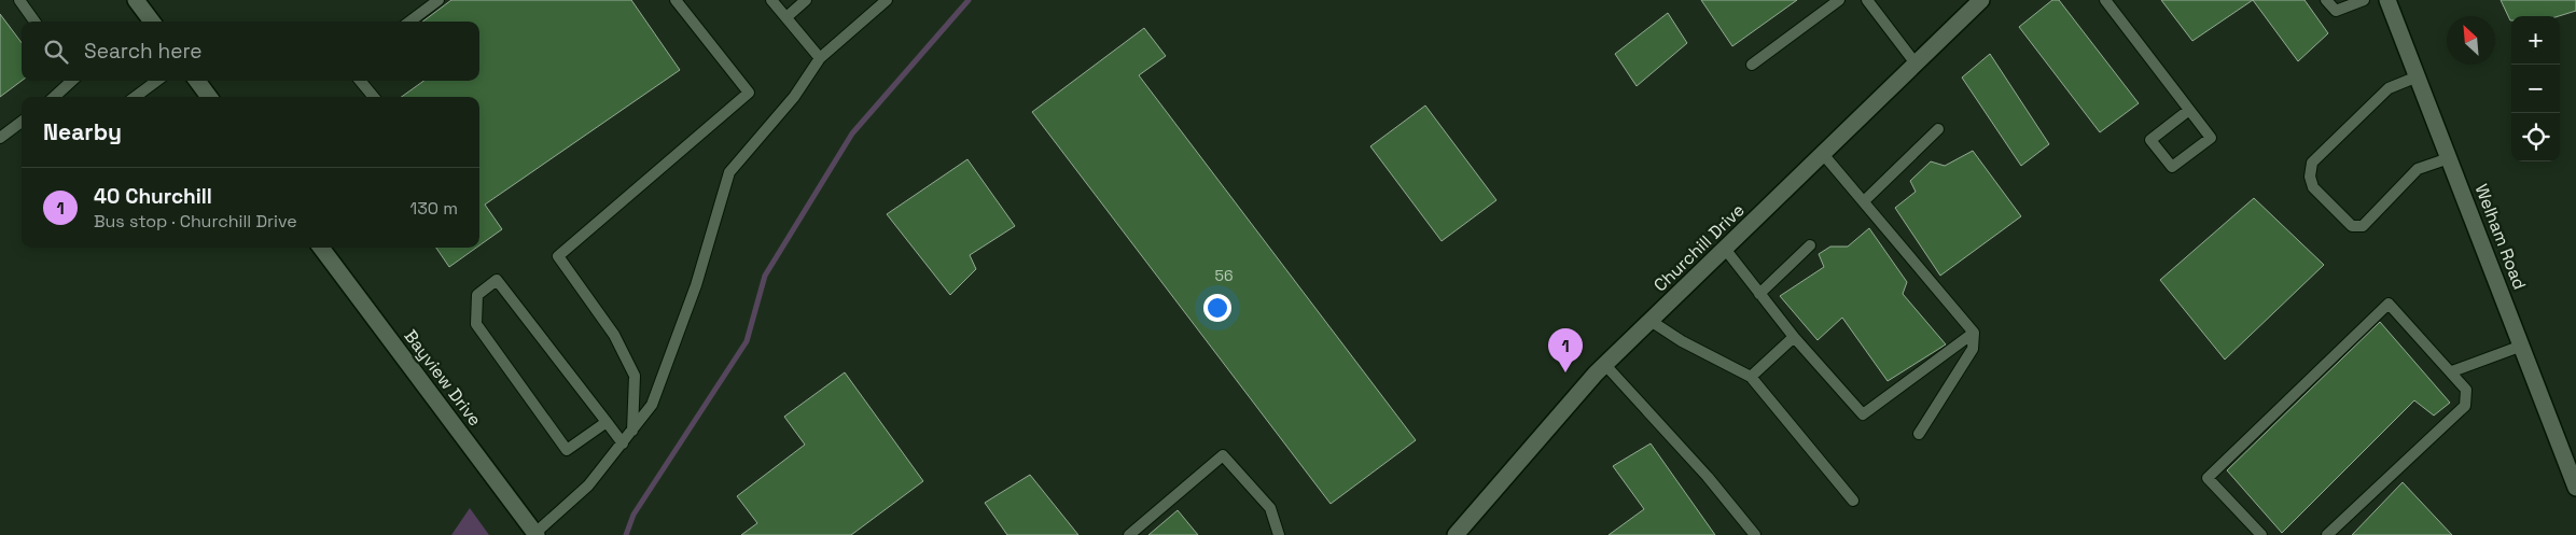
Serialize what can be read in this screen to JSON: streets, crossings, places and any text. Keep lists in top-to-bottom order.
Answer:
{
  "streets": {
    "street": ["Welham Road", "Churchill Drive", "Bayview Drive"]
  },
  "house_numbers": ["56"],
  "north": "top left",
  "page": {
    "map_buttons": ["+", "−"],
    "search": "Search here",
    "heading": "Nearby",
    "list": [
      {
        "mark": "1",
        "name": "40 Churchill",
        "note": "Bus stop · Churchill Drive",
        "value": "130 m"
      }
    ],
    "pins": "1"
  }
}
